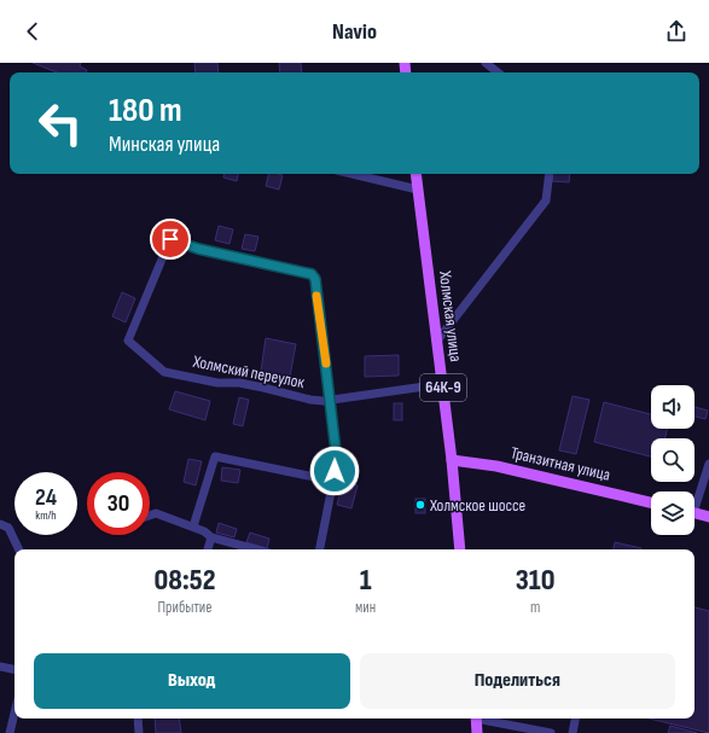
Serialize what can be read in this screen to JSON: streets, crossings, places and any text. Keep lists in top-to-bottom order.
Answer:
{
  "streets": {
    "main road": ["Холмская улица", "64К-9", "Транзитная улица"],
    "street": ["Холмский переулок"]
  },
  "crossings": [
    ["Холмская улица", "Холмский переулок"],
    ["Холмская улица", "Транзитная улица"]
  ],
  "places": ["Холмское шоссе"],
  "page": {
    "header": "Navio",
    "turn": ["180 m", "Минская улица"],
    "speed": "24 km/h",
    "limit": "30",
    "eta": [
      "08:52",
      "Прибытие",
      "1",
      "мин",
      "310",
      "m"
    ],
    "buttons": ["Выход", "Поделиться"]
  }
}
